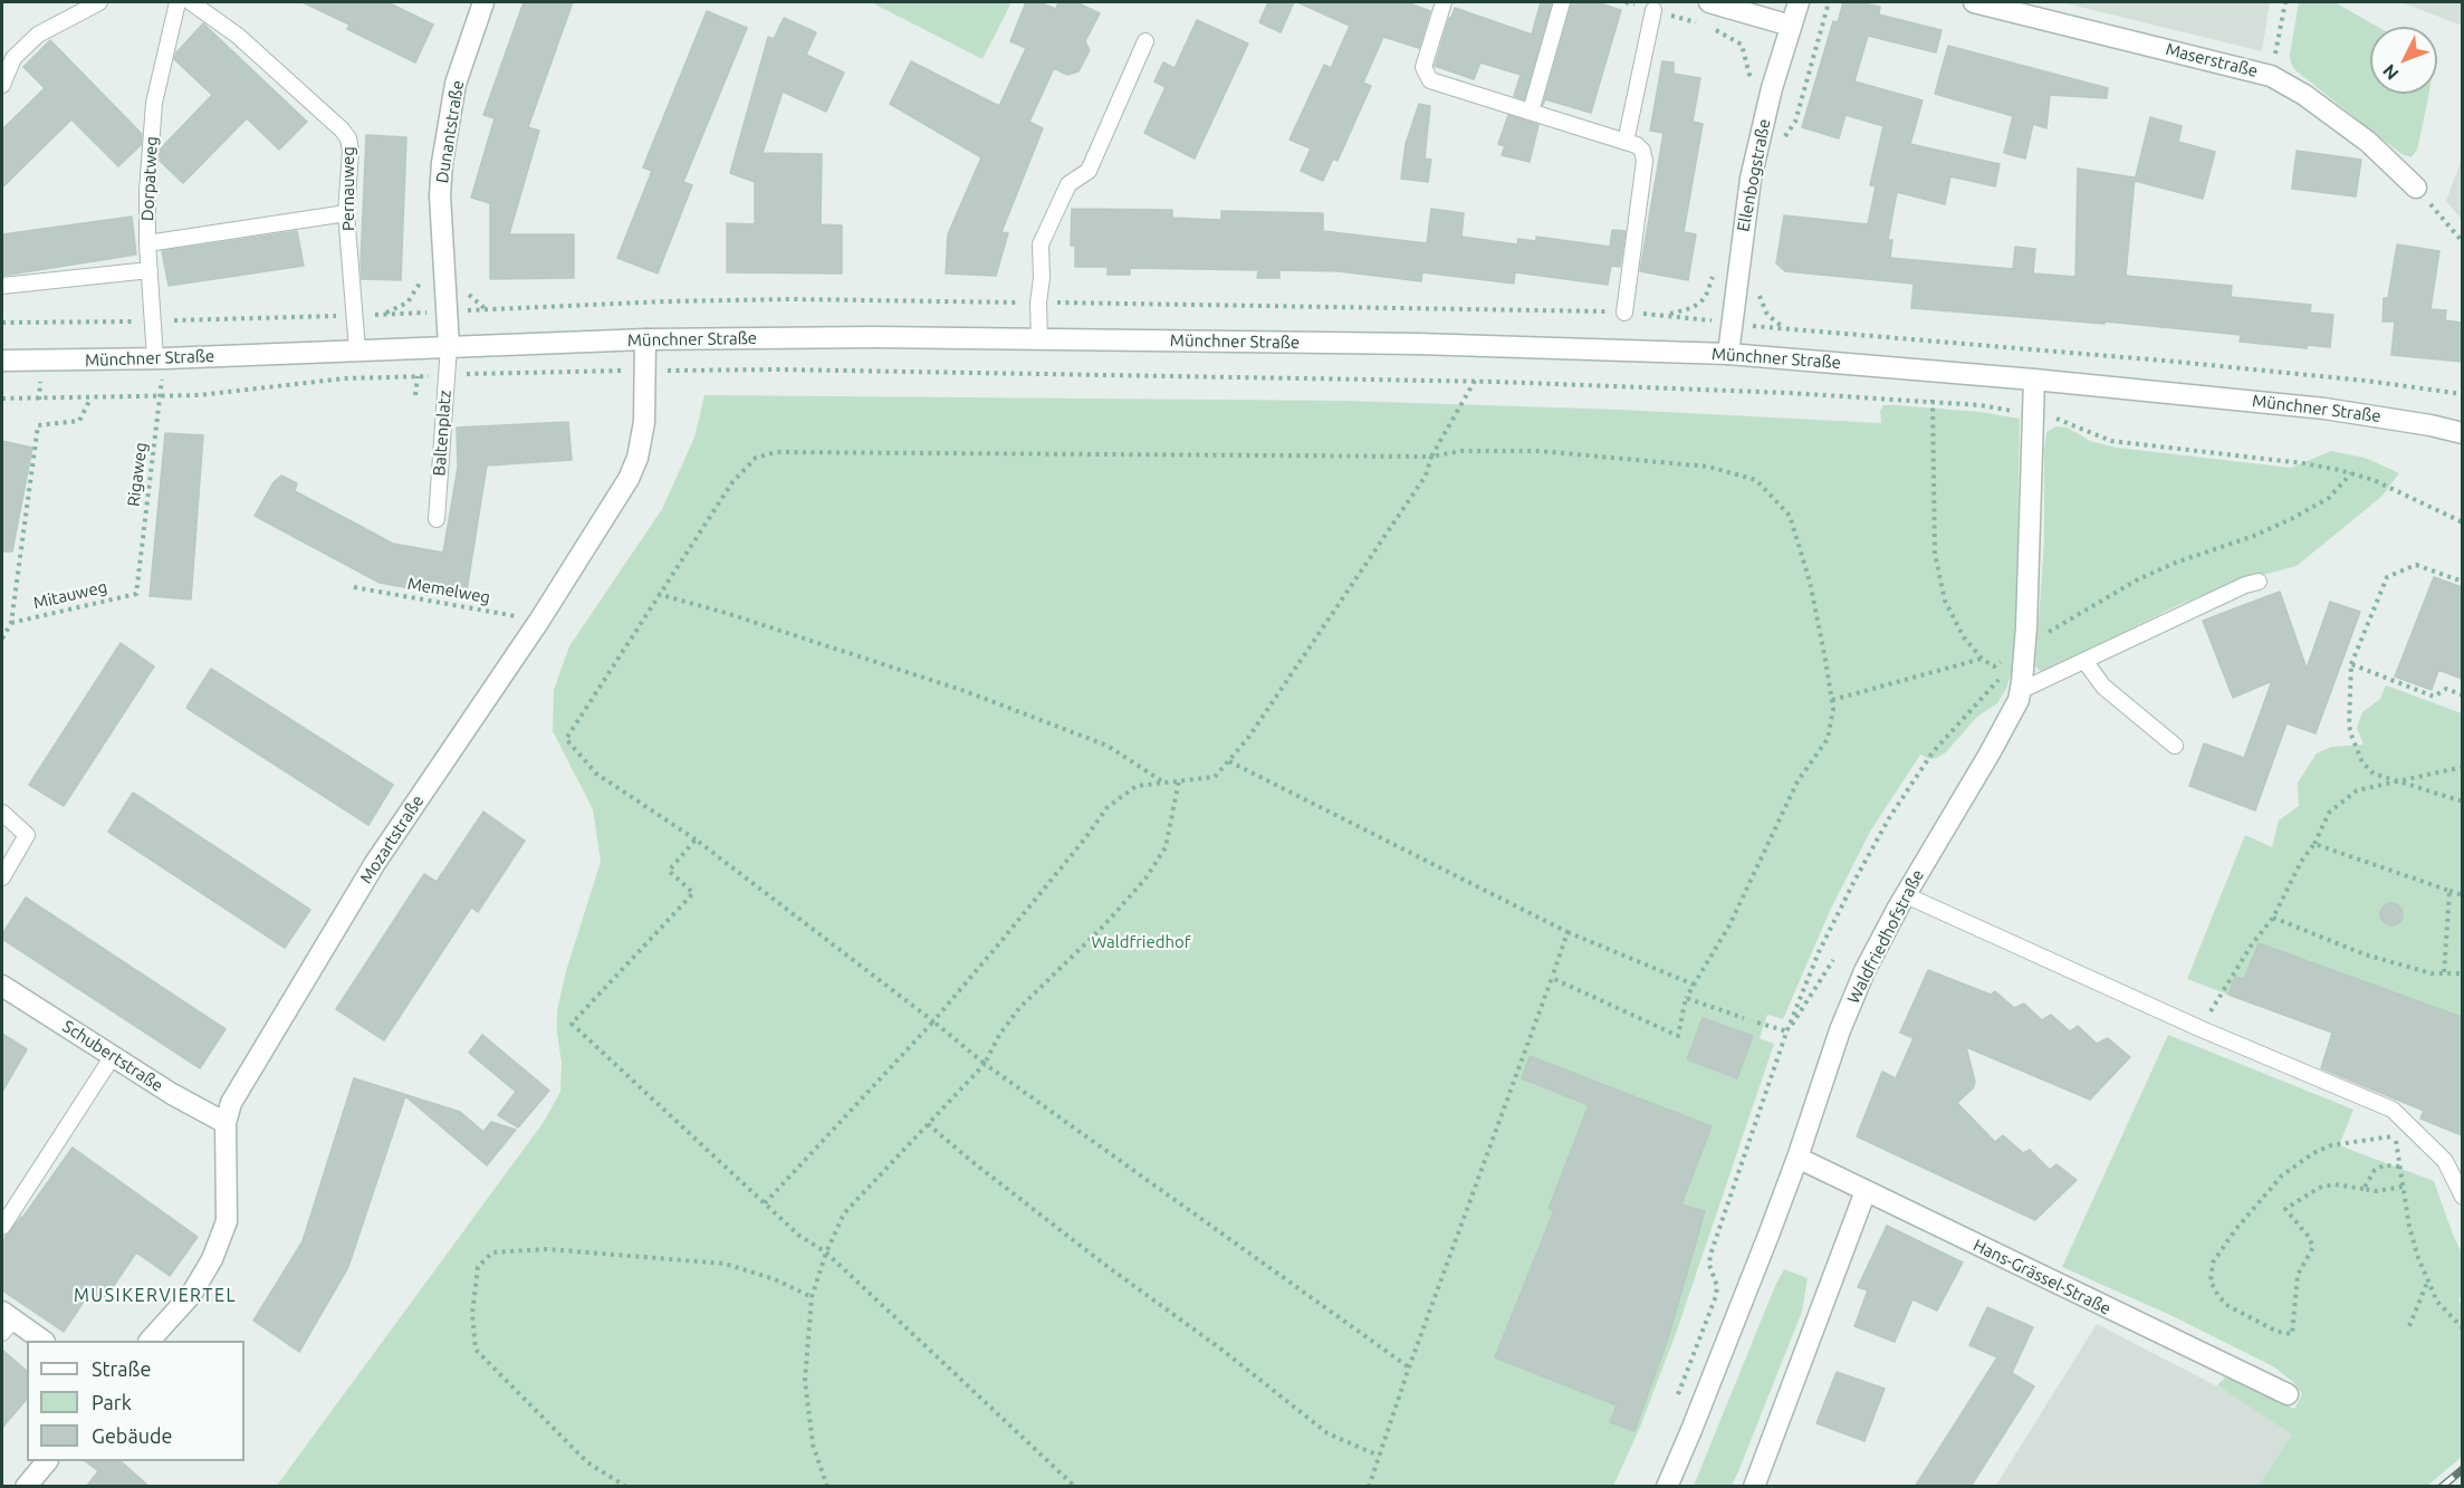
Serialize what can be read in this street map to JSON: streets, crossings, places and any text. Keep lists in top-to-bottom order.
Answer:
{
  "streets": {
    "street": [
      "Maserstraße",
      "Dunantstraße",
      "Ellenbogstraße",
      "Münchner Straße",
      "Mozartstraße",
      "Waldfriedhofstraße",
      "Schubertstraße",
      "Hans-Grässel-Straße"
    ],
    "lane": ["Dorpatweg", "Pernauweg", "Baltenplatz"],
    "path": ["Rigaweg", "Memelweg", "Mitauweg"]
  },
  "crossings": [
    ["Dunantstraße", "Münchner Straße"],
    ["Dunantstraße", "Baltenplatz"],
    ["Ellenbogstraße", "Münchner Straße"],
    ["Dorpatweg", "Münchner Straße"],
    ["Dorpatweg", "Rigaweg"],
    ["Pernauweg", "Münchner Straße"],
    ["Münchner Straße", "Baltenplatz"],
    ["Münchner Straße", "Rigaweg"],
    ["Münchner Straße", "Mozartstraße"],
    ["Münchner Straße", "Waldfriedhofstraße"],
    ["Rigaweg", "Mitauweg"],
    ["Memelweg", "Mozartstraße"],
    ["Mozartstraße", "Schubertstraße"],
    ["Waldfriedhofstraße", "Hans-Grässel-Straße"]
  ],
  "districts": ["MUSIKERVIERTEL"],
  "parks": ["Waldfriedhof"],
  "legend": ["Straße", "Park", "Gebäude"],
  "north": "bottom left"
}
